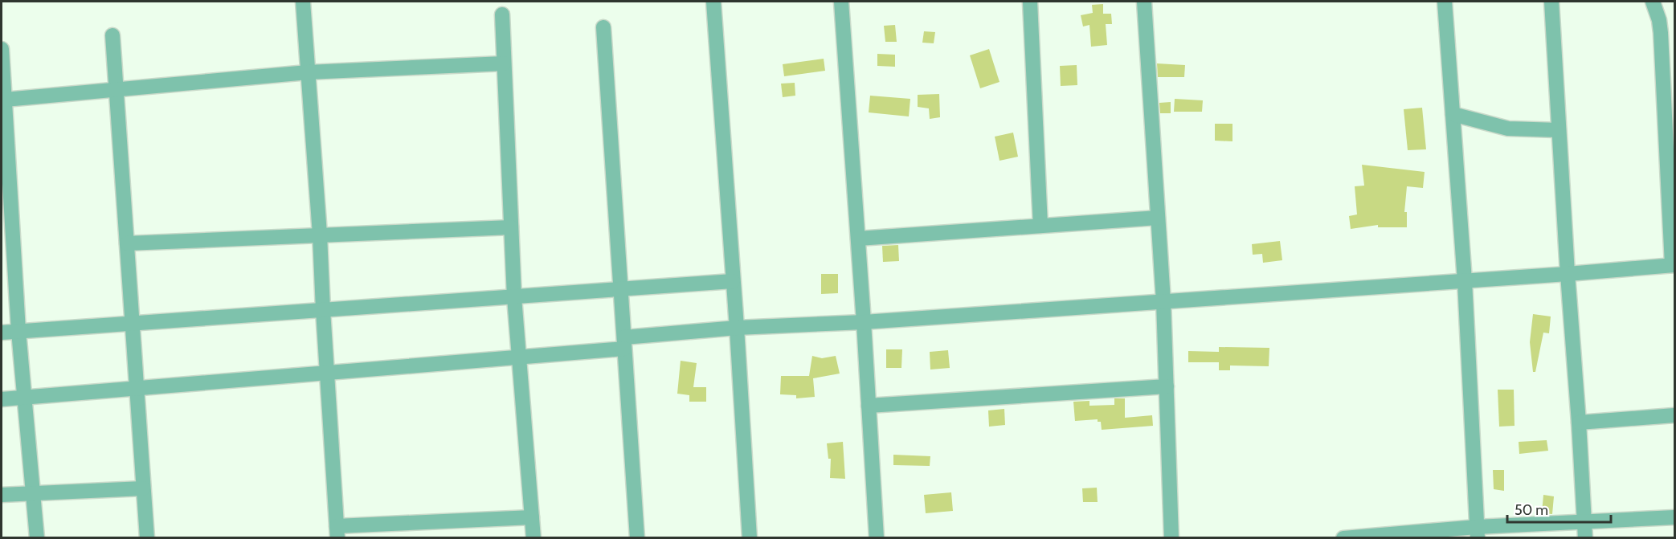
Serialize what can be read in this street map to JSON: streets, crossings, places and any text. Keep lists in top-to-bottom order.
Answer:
{
  "scale_bar": "50 m"
}
